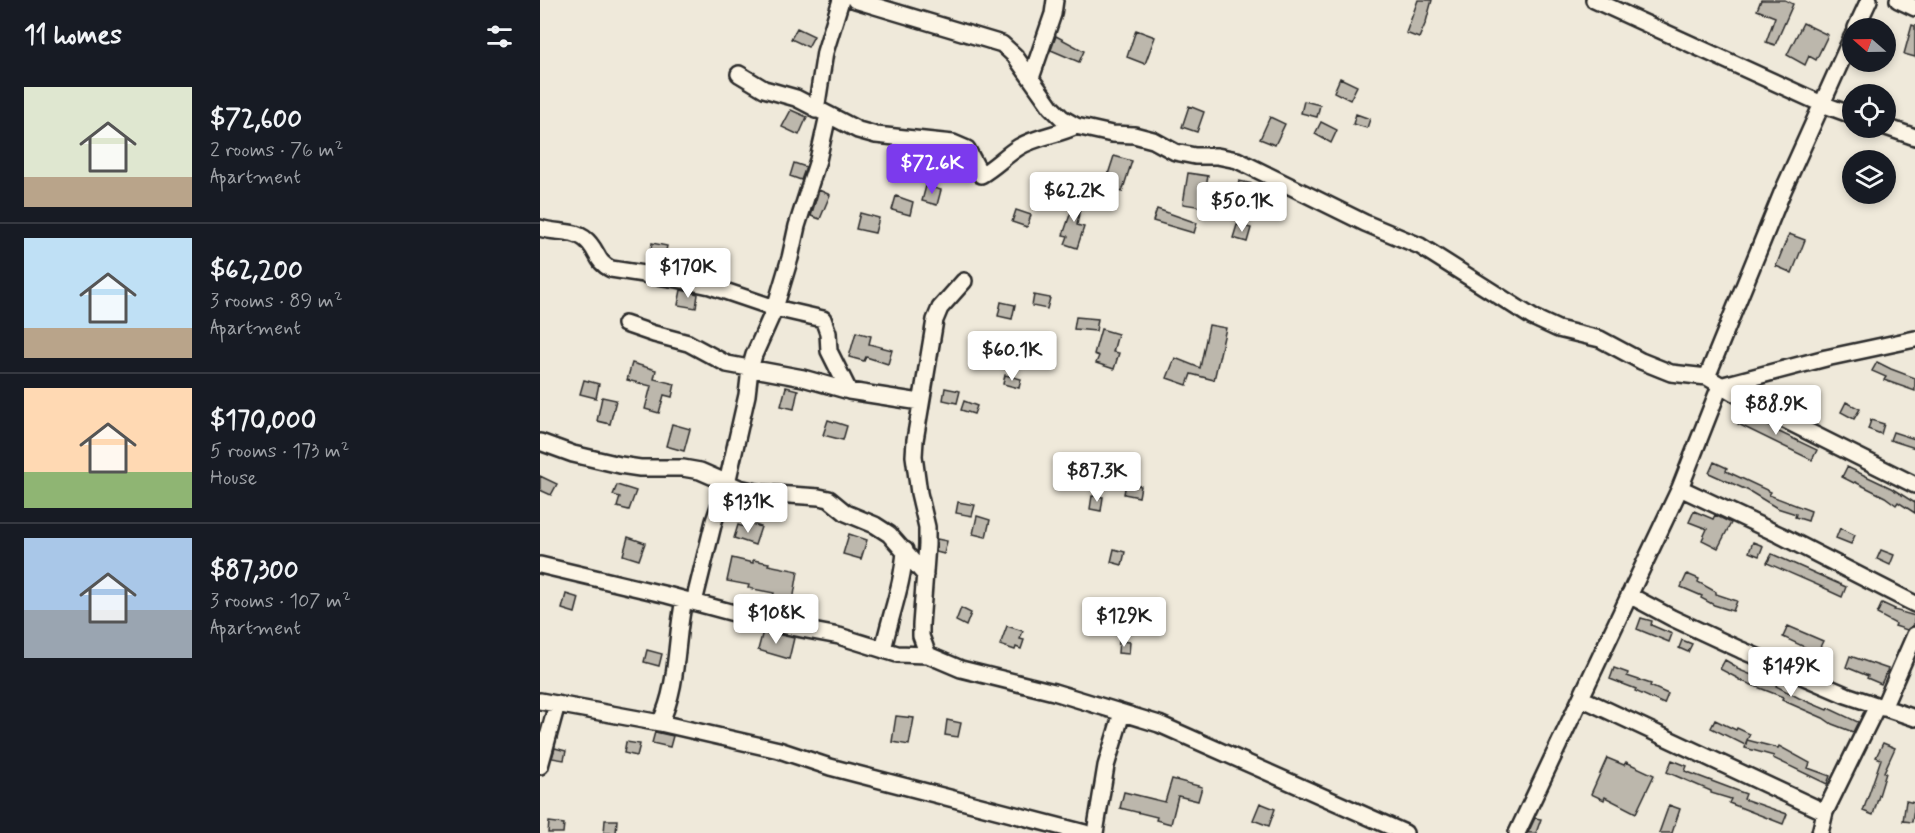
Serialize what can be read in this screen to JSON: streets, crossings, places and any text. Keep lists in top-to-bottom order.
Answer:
{
  "north": "left",
  "page": {
    "heading": "11 homes",
    "list": [
      {
        "name": "$72,600",
        "note": "2 rooms · 76 m² · Apartment"
      },
      {
        "name": "$62,200",
        "note": "3 rooms · 89 m² · Apartment"
      },
      {
        "name": "$170,000",
        "note": "5 rooms · 173 m² · House"
      },
      {
        "name": "$87,300",
        "note": "3 rooms · 107 m² · Apartment"
      }
    ],
    "price": [
      "$72.6K",
      "$62.2K",
      "$50.1K",
      "$170K",
      "$60.1K",
      "$88.9K",
      "$87.3K",
      "$131K",
      "$108K",
      "$129K",
      "$149K"
    ]
  }
}
